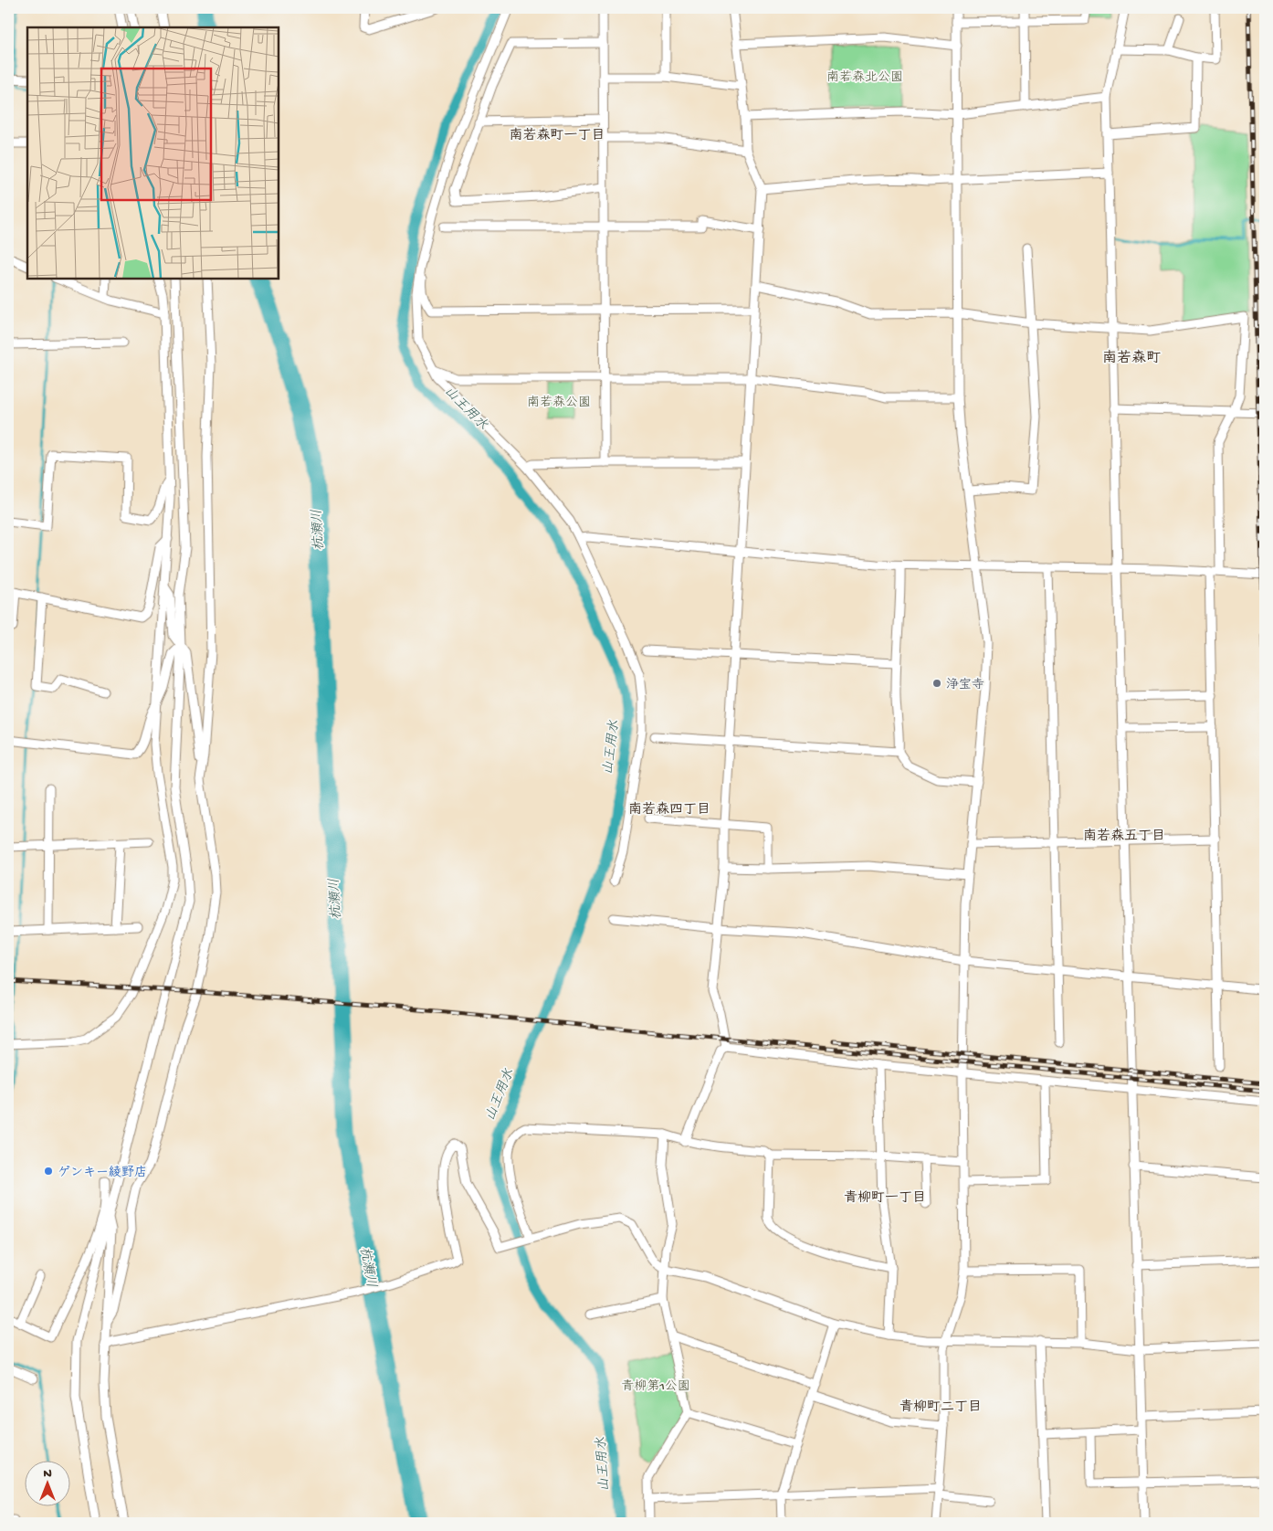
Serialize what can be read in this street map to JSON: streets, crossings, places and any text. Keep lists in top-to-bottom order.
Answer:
{
  "districts": [
    "南若森町一丁目",
    "南若森町",
    "南若森四丁目",
    "南若森五丁目",
    "青柳町一丁目",
    "青柳町二丁目"
  ],
  "water": ["山王用水", "杭瀬川"],
  "parks": ["南若森北公園", "南若森公園", "青柳第1公園"],
  "places": ["浄宝寺", "ゲンキー綾野店"],
  "north": "top"
}
